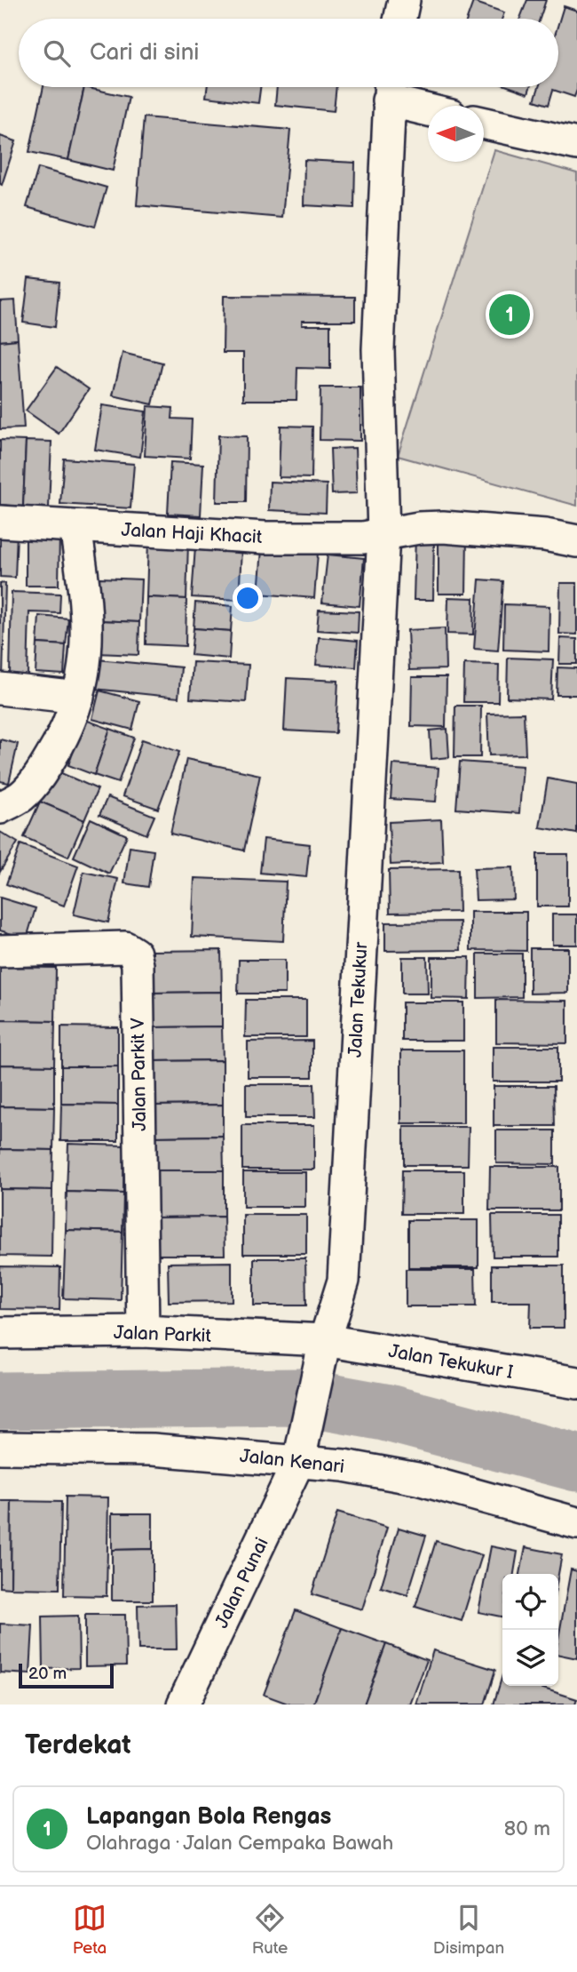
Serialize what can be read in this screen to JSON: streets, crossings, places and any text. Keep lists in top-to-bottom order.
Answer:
{
  "streets": {
    "street": [
      "Jalan Haji Khacit",
      "Jalan Tekukur",
      "Jalan Parkit V",
      "Jalan Parkit",
      "Jalan Tekukur I",
      "Jalan Kenari",
      "Jalan Punai"
    ]
  },
  "crossings": [
    ["Jalan Haji Khacit", "Jalan Tekukur"],
    ["Jalan Tekukur", "Jalan Parkit"],
    ["Jalan Tekukur", "Jalan Tekukur I"],
    ["Jalan Tekukur", "Jalan Kenari"],
    ["Jalan Tekukur", "Jalan Punai"],
    ["Jalan Parkit V", "Jalan Parkit"],
    ["Jalan Parkit", "Jalan Tekukur I"],
    ["Jalan Kenari", "Jalan Punai"]
  ],
  "scale_bar": "20 m",
  "north": "left",
  "page": {
    "search": "Cari di sini",
    "pins": "1",
    "scale": "20 m",
    "heading": "Terdekat",
    "list": [
      {
        "mark": "1",
        "name": "Lapangan Bola Rengas",
        "note": "Olahraga · Jalan Cempaka Bawah",
        "value": "80 m"
      }
    ],
    "nav": ["Peta", "Rute", "Disimpan"]
  }
}
